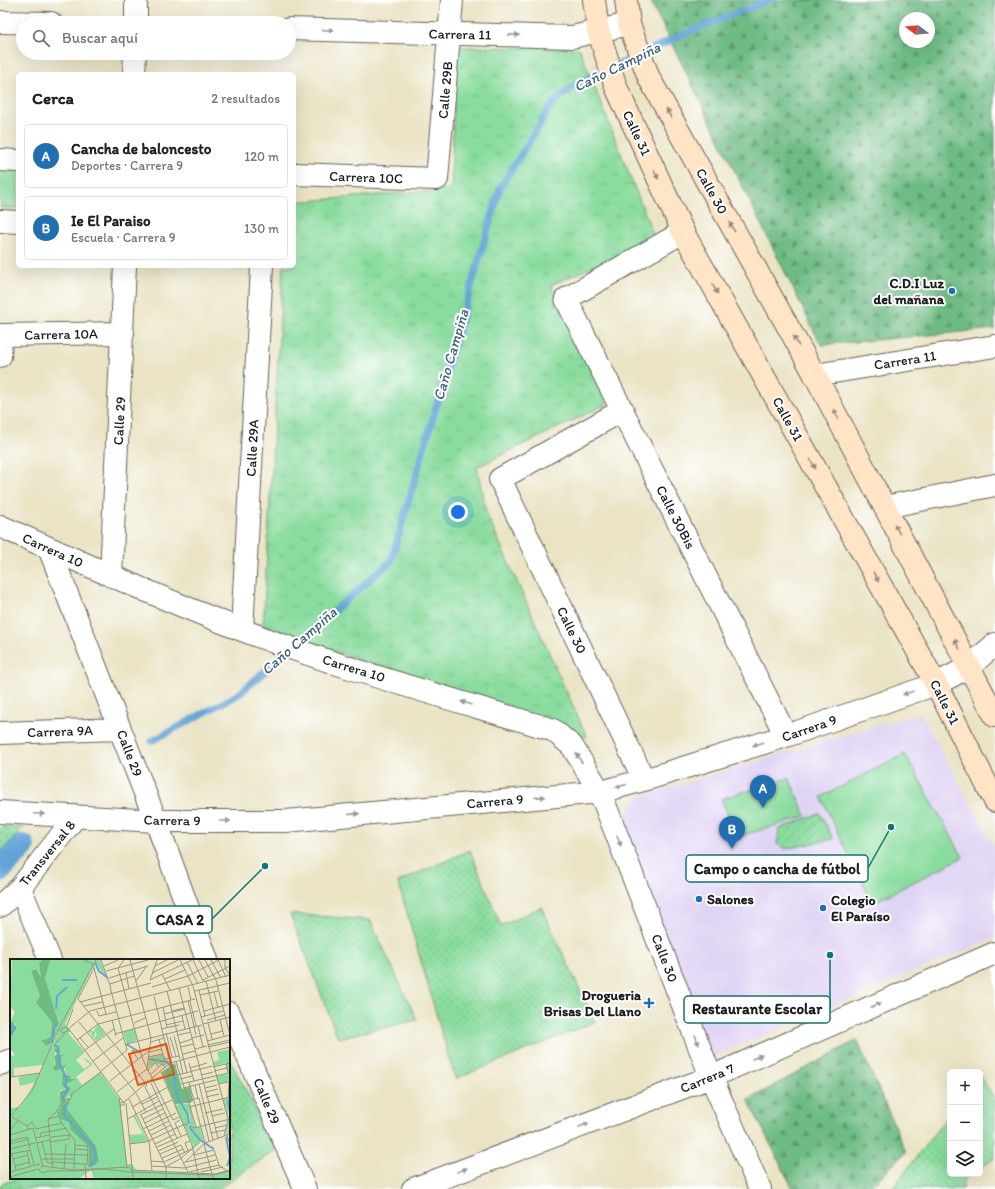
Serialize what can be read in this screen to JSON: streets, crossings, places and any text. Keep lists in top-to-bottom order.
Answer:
{
  "streets": {
    "main road": ["Calle 31", "Calle 30"],
    "street": [
      "Carrera 11",
      "Calle 29B",
      "Carrera 10C",
      "Carrera 10A",
      "Calle 29",
      "Calle 29A",
      "Calle 30Bis",
      "Carrera 10",
      "Carrera 9",
      "Carrera 9A",
      "Transversal 8",
      "Carrera 7"
    ]
  },
  "crossings": [
    ["Carrera 11", "Calle 29B"],
    ["Carrera 11", "Calle 31"],
    ["Carrera 11", "Calle 30"],
    ["Calle 29B", "Carrera 10C"],
    ["Calle 31", "Calle 30Bis"],
    ["Calle 31", "Carrera 9"],
    ["Calle 30", "Calle 30Bis"],
    ["Calle 30", "Carrera 10"],
    ["Calle 30", "Carrera 9"],
    ["Calle 30", "Carrera 7"],
    ["Carrera 10A", "Calle 29"],
    ["Calle 29", "Carrera 10"],
    ["Calle 29", "Carrera 9"],
    ["Calle 29", "Carrera 9A"],
    ["Calle 29A", "Carrera 10"],
    ["Calle 30Bis", "Carrera 9"],
    ["Carrera 10", "Carrera 9"],
    ["Carrera 9", "Transversal 8"]
  ],
  "one_way": ["Carrera 11", "Carrera 10", "Carrera 7"],
  "water": ["Caño Campiña"],
  "places": {
    "other": [
      "C.D.I Luz del mañana",
      "Campo o cancha de fútbol",
      "CASA 2",
      "Salones",
      "Colegio El Paraíso",
      "Restaurante Escolar"
    ],
    "health": ["Drogueria Brisas Del Llano"]
  },
  "north": "left",
  "page": {
    "search": "Buscar aquí",
    "heading": ["Cerca", "2 resultados"],
    "list": [
      {
        "mark": "A",
        "name": "Cancha de baloncesto",
        "note": "Deportes · Carrera 9",
        "value": "120 m"
      },
      {
        "mark": "B",
        "name": "Ie El Paraiso",
        "note": "Escuela · Carrera 9",
        "value": "130 m"
      }
    ],
    "pins": ["A", "B"],
    "map_buttons": ["+", "−"]
  }
}
